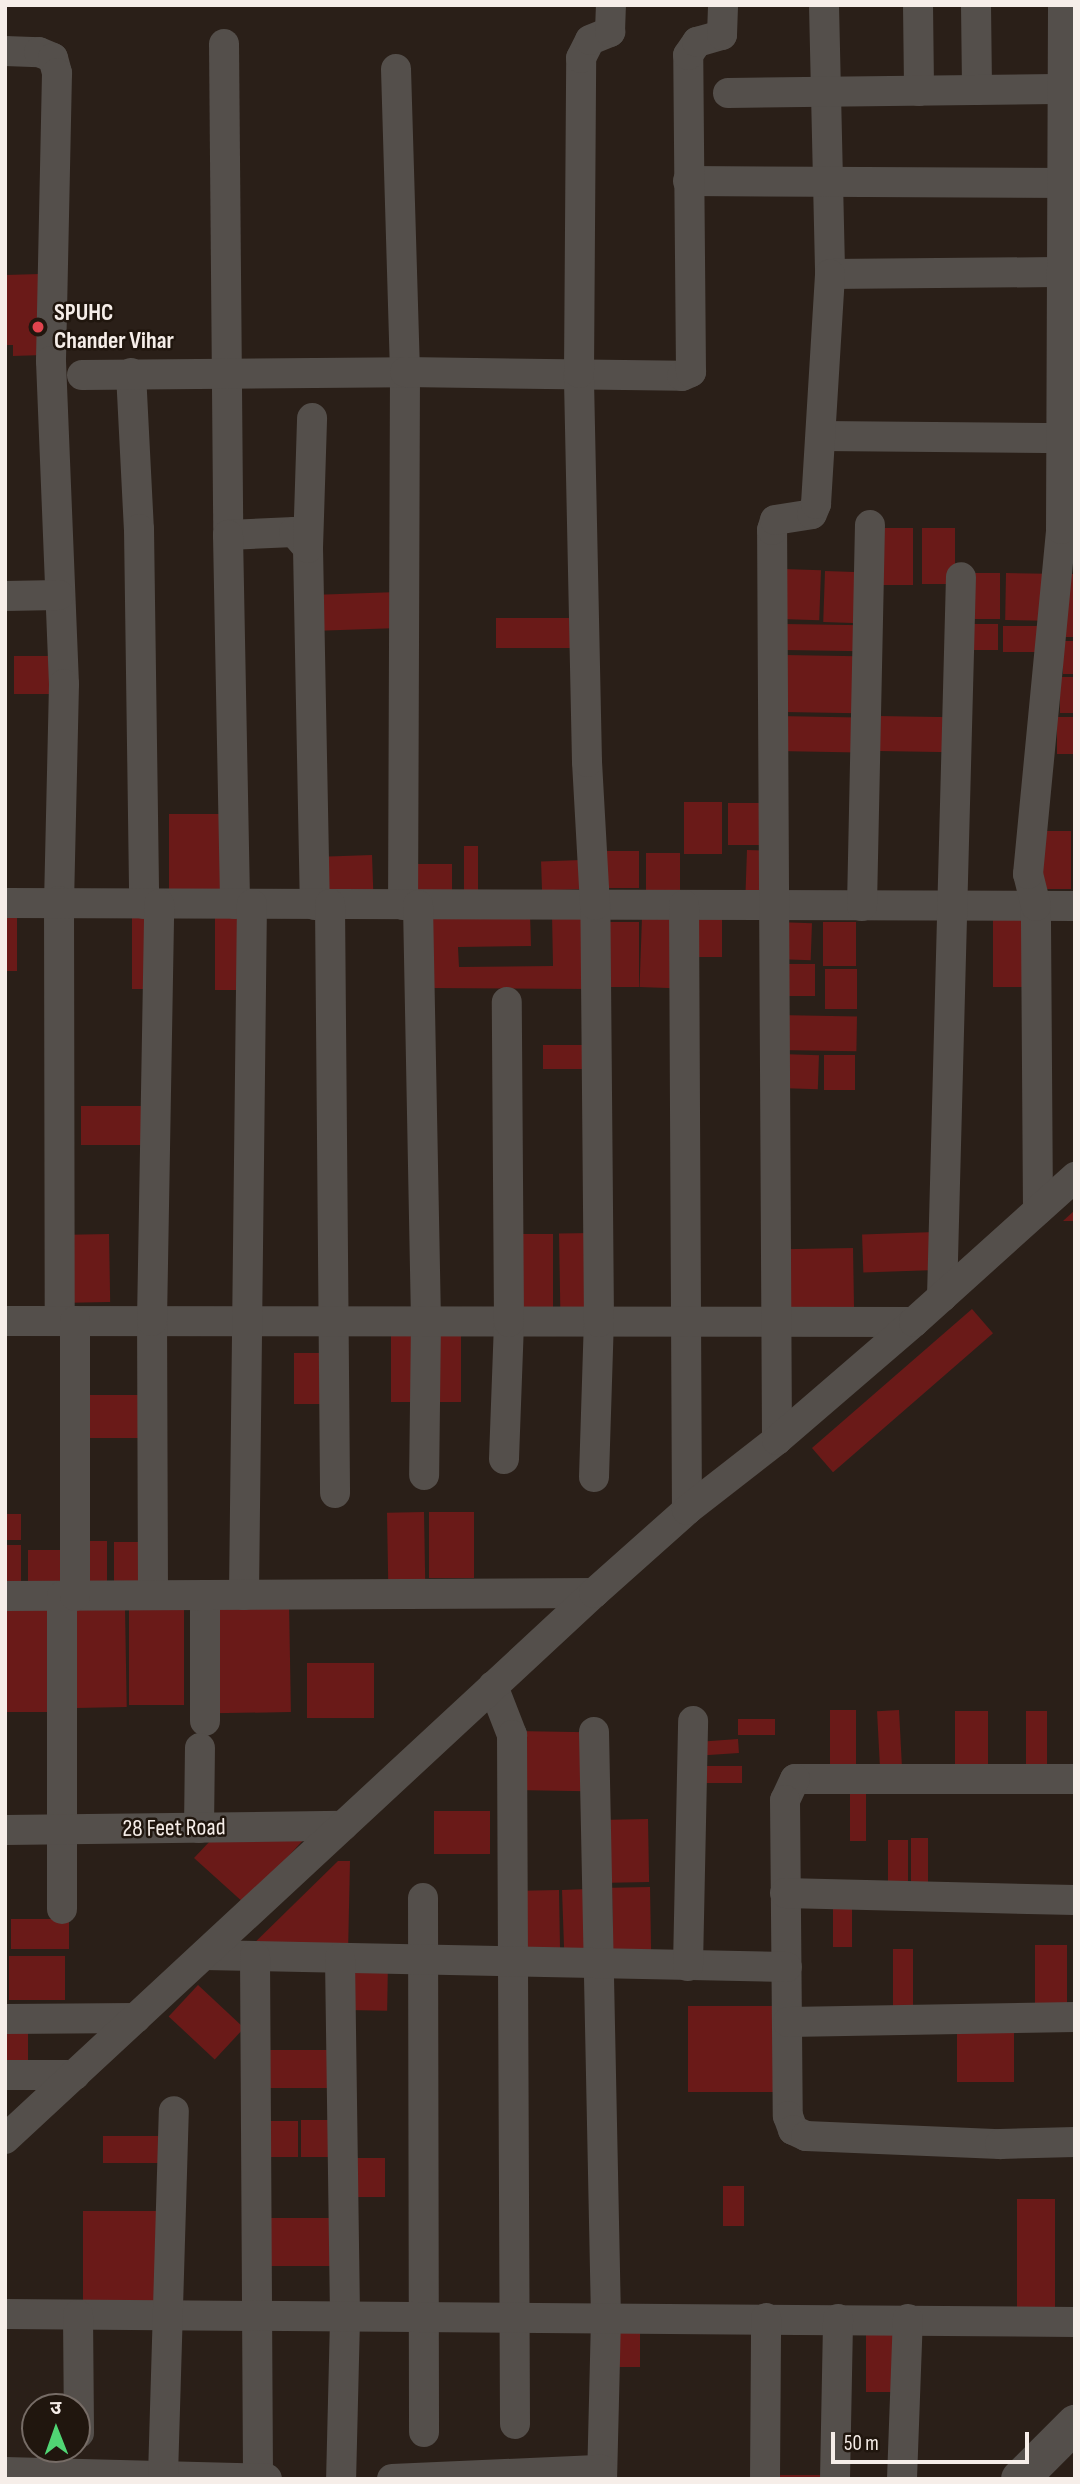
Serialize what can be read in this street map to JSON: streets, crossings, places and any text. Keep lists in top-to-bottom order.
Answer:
{
  "streets": {
    "street": ["28 Feet Road"]
  },
  "places": ["SPUHC Chander Vihar"],
  "scale_bar": "50 m",
  "north": "top"
}
